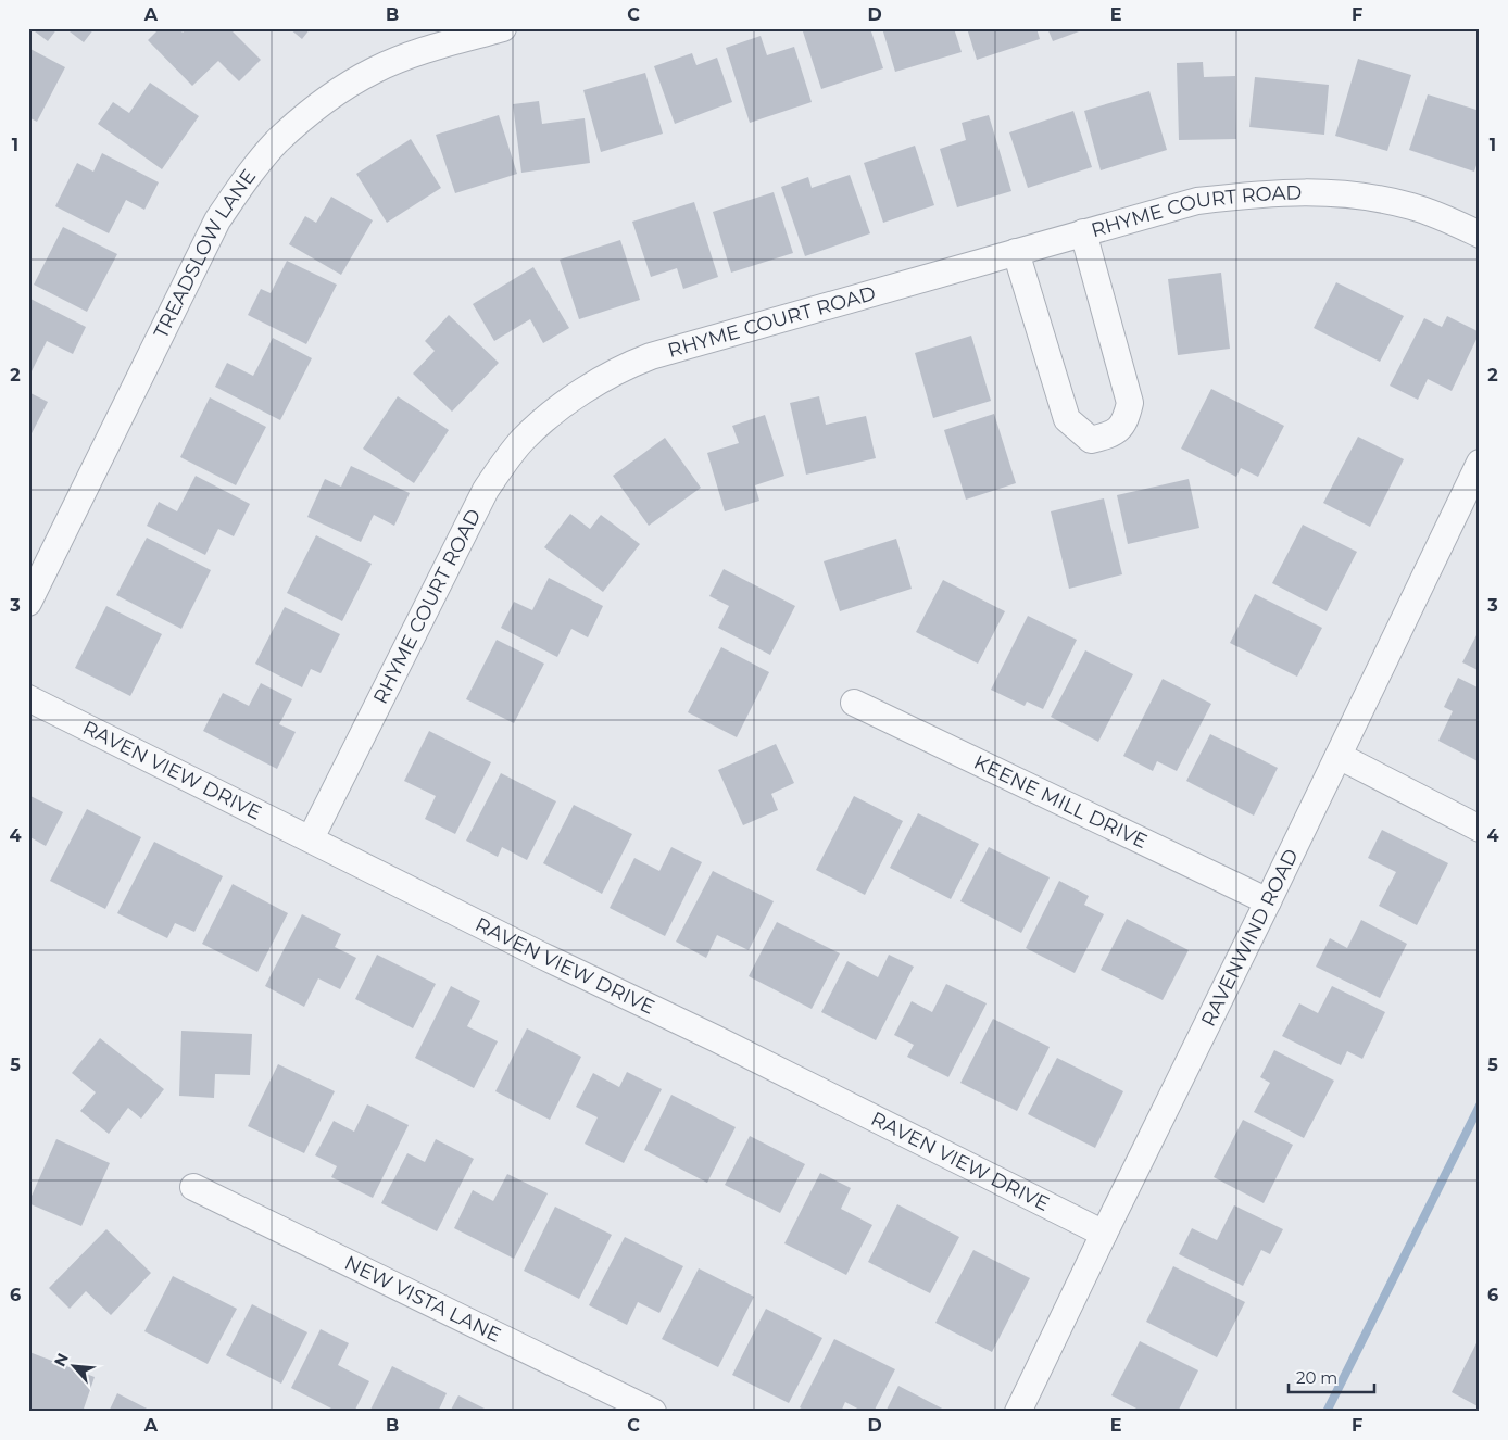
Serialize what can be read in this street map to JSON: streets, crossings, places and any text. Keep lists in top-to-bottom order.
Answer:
{
  "streets": {
    "street": [
      "RHYME COURT ROAD",
      "TREADSLOW LANE",
      "RAVEN VIEW DRIVE",
      "KEENE MILL DRIVE",
      "RAVENWIND ROAD",
      "NEW VISTA LANE"
    ]
  },
  "crossings": [
    ["RHYME COURT ROAD", "RAVEN VIEW DRIVE"],
    ["RAVEN VIEW DRIVE", "RAVENWIND ROAD"],
    ["KEENE MILL DRIVE", "RAVENWIND ROAD"]
  ],
  "scale_bar": "20 m",
  "north": "top left",
  "grid": {
    "columns": [
      "A",
      "B",
      "C",
      "D",
      "E",
      "F"
    ],
    "rows": [
      "1",
      "2",
      "3",
      "4",
      "5",
      "6"
    ]
  }
}
